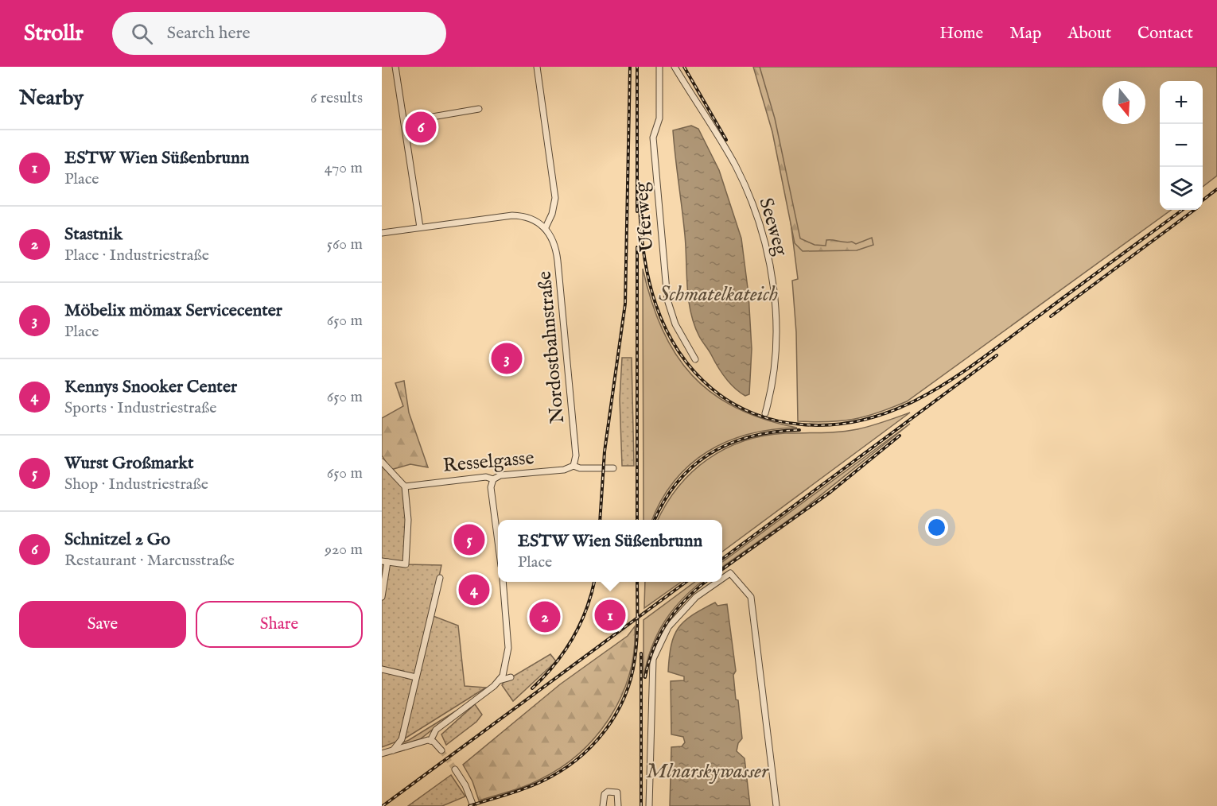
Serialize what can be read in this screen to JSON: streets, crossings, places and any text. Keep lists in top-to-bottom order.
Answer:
{
  "streets": {
    "street": [
      "Uferweg",
      "Seeweg",
      "Nordostbahnstraße",
      "Resselgasse"
    ]
  },
  "crossings": [
    ["Nordostbahnstraße", "Resselgasse"]
  ],
  "water": ["Schmatelkateich", "Mlnarskywasser"],
  "north": "bottom",
  "page": {
    "header": "Strollr",
    "search": "Search here",
    "nav": [
      "Home",
      "Map",
      "About",
      "Contact"
    ],
    "heading": ["Nearby", "6 results"],
    "map_buttons": ["+", "−"],
    "pins": [
      "6",
      "3",
      "5",
      "4",
      "1",
      "2"
    ],
    "list": [
      {
        "mark": "1",
        "name": "ESTW Wien Süßenbrunn",
        "note": "Place",
        "value": "470 m"
      },
      {
        "mark": "2",
        "name": "Stastnik",
        "note": "Place · Industriestraße",
        "value": "560 m"
      },
      {
        "mark": "3",
        "name": "Möbelix mömax Servicecenter",
        "note": "Place",
        "value": "650 m"
      },
      {
        "mark": "4",
        "name": "Kennys Snooker Center",
        "note": "Sports · Industriestraße",
        "value": "650 m"
      },
      {
        "mark": "5",
        "name": "Wurst Großmarkt",
        "note": "Shop · Industriestraße",
        "value": "650 m"
      },
      {
        "mark": "6",
        "name": "Schnitzel 2 Go",
        "note": "Restaurant · Marcusstraße",
        "value": "920 m"
      }
    ],
    "popup": ["ESTW Wien Süßenbrunn", "Place"],
    "buttons": ["Save", "Share"]
  }
}
